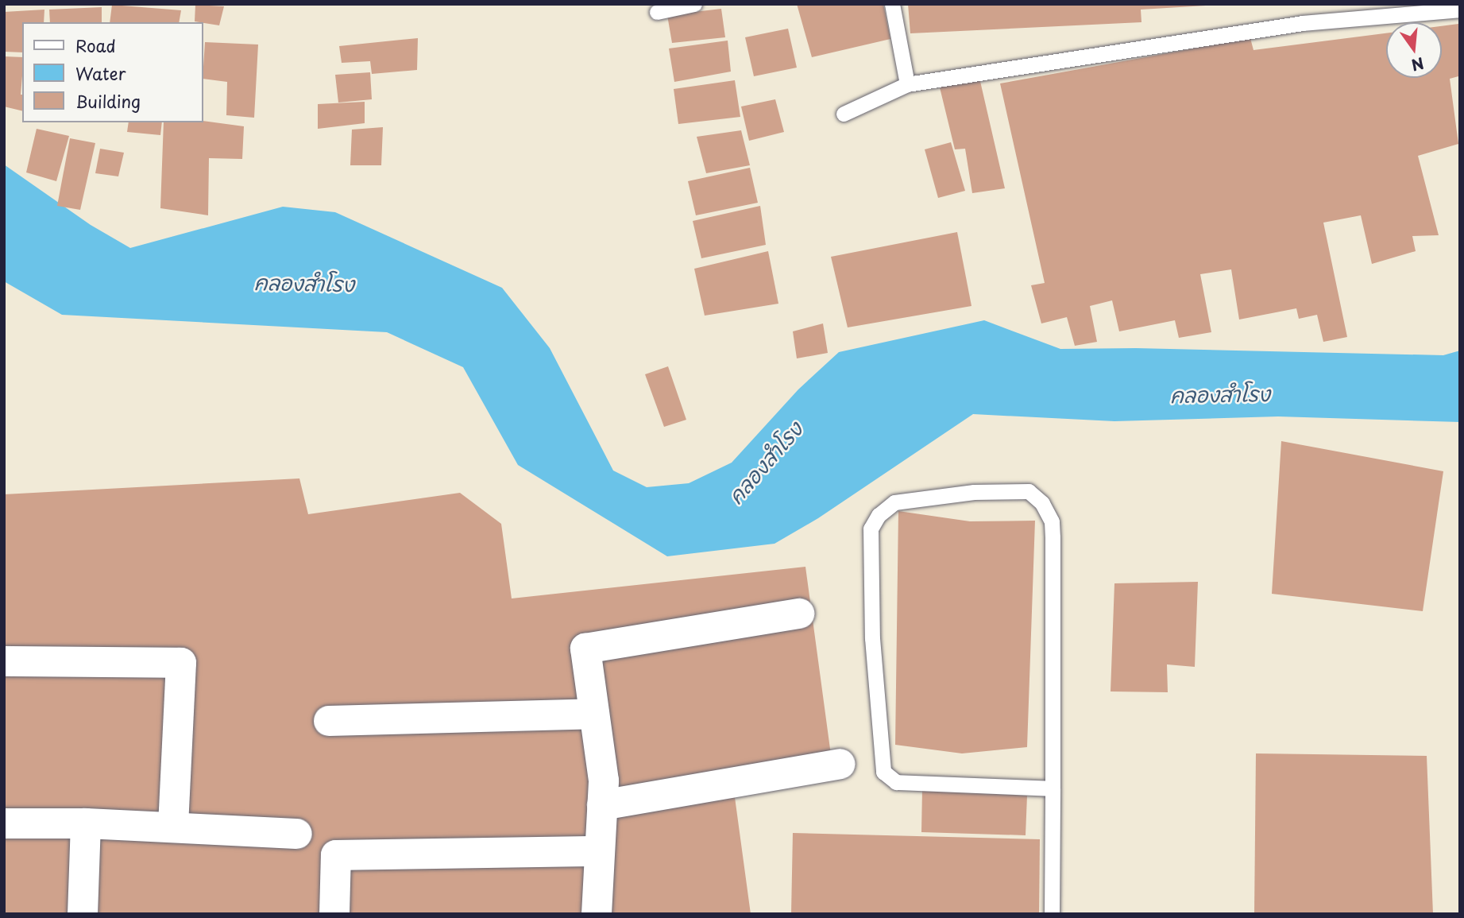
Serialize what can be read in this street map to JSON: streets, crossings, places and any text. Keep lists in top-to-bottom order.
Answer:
{
  "water": ["คลองสำโรง"],
  "legend": ["Road", "Water", "Building"],
  "north": "bottom"
}
